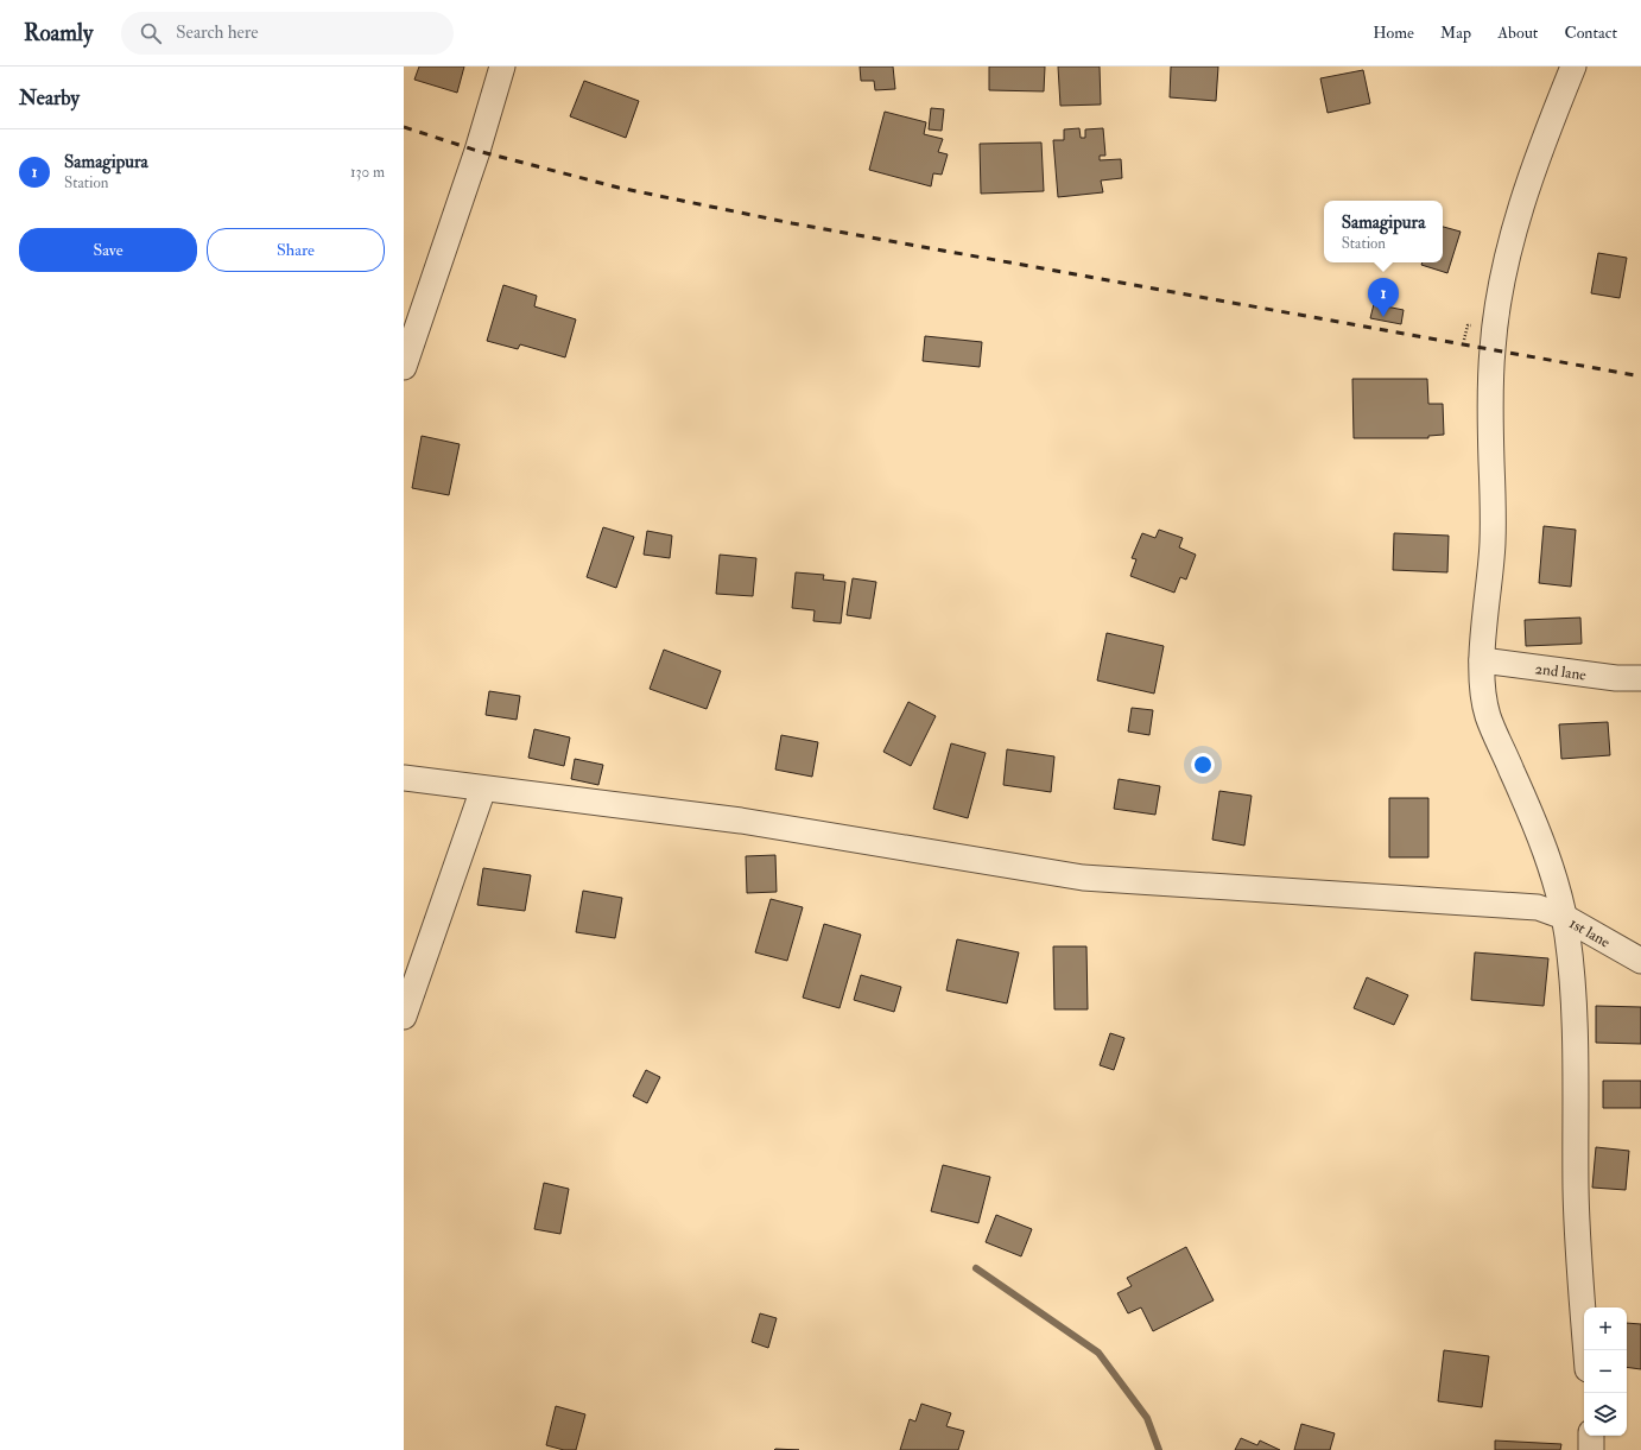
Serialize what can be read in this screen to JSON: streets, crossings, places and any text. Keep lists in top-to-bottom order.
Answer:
{
  "streets": {
    "street": ["2nd lane", "1st lane"]
  },
  "page": {
    "header": "Roamly",
    "search": "Search here",
    "nav": [
      "Home",
      "Map",
      "About",
      "Contact"
    ],
    "heading": "Nearby",
    "list": [
      {
        "mark": "1",
        "name": "Samagipura",
        "note": "Station",
        "value": "130 m"
      }
    ],
    "popup": ["Samagipura", "Station"],
    "buttons": ["Save", "Share"],
    "pins": "1",
    "map_buttons": ["+", "−"]
  }
}
